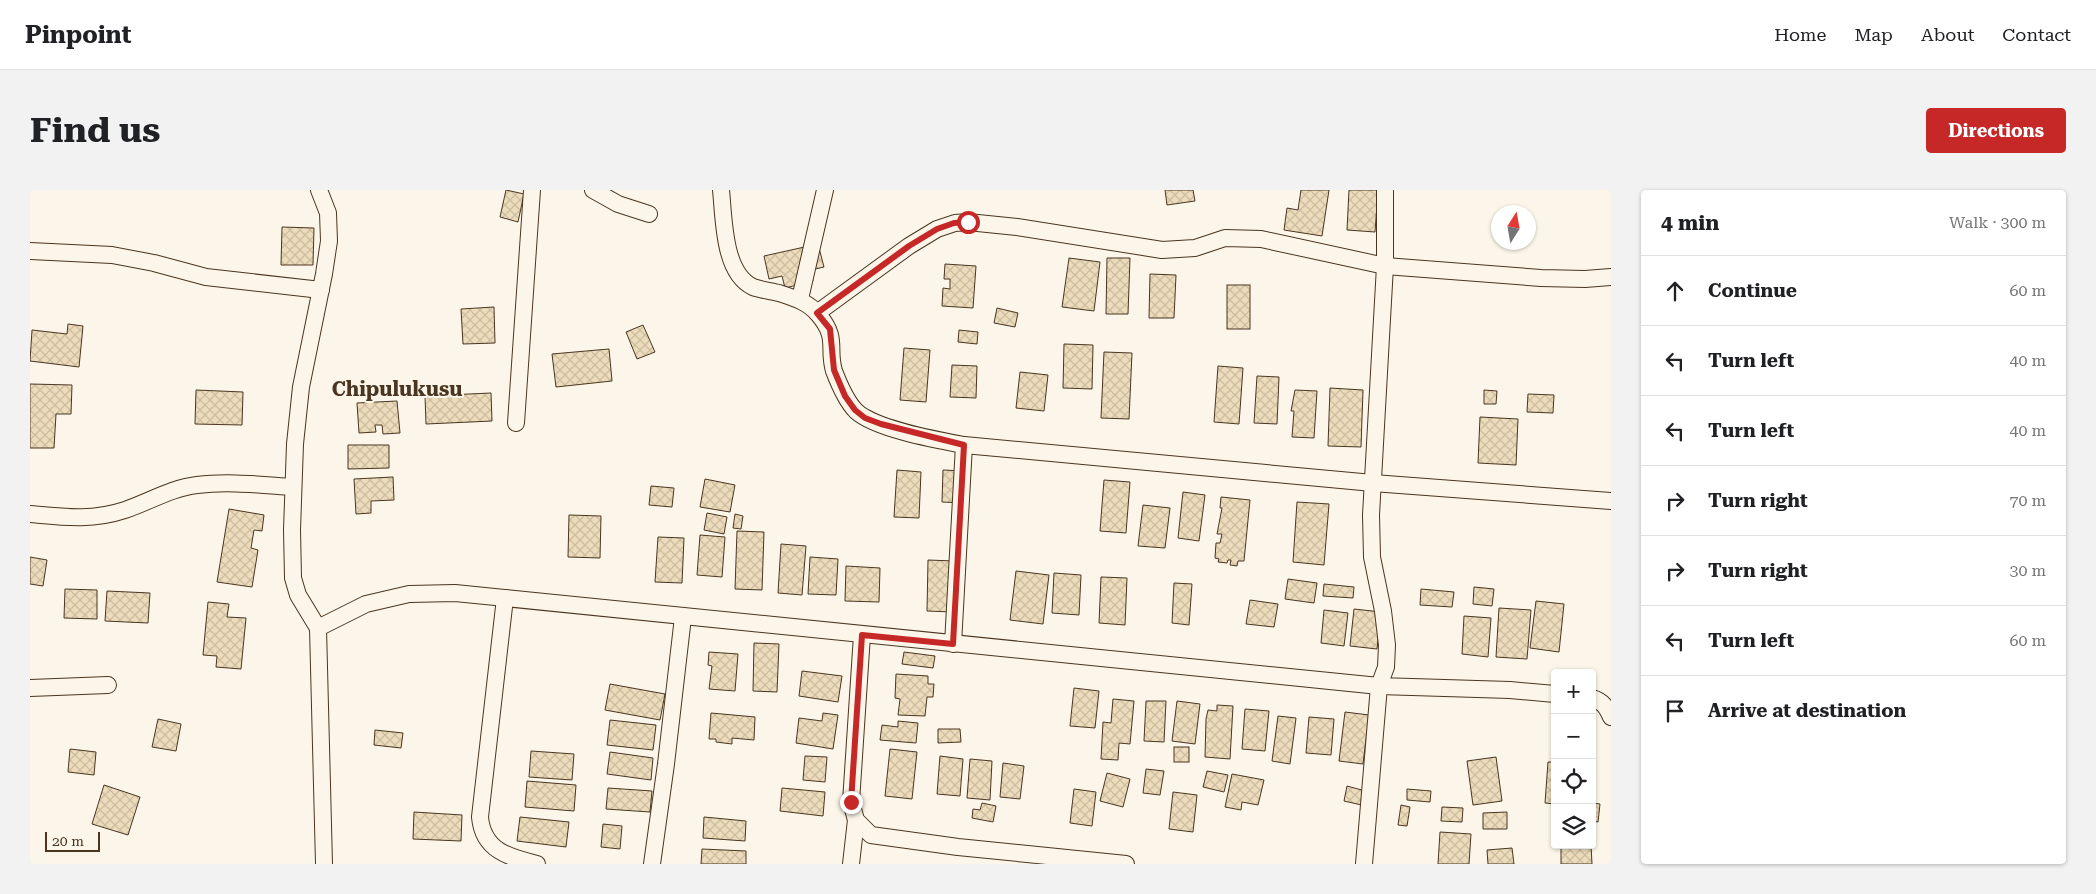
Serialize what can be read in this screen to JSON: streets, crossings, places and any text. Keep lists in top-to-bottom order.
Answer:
{
  "districts": ["Chipulukusu"],
  "scale_bar": "20 m",
  "north": "top",
  "page": {
    "header": "Pinpoint",
    "nav": [
      "Home",
      "Map",
      "About",
      "Contact"
    ],
    "buttons": "Directions",
    "title": "Find us",
    "heading": ["4 min", "Walk · 300 m"],
    "list": [
      ["Continue", "60 m"],
      ["Turn left", "40 m"],
      ["Turn left", "40 m"],
      ["Turn right", "70 m"],
      ["Turn right", "30 m"],
      ["Turn left", "60 m"],
      "Arrive at destination"
    ],
    "map_buttons": ["+", "−"],
    "scale": "20 m"
  }
}
